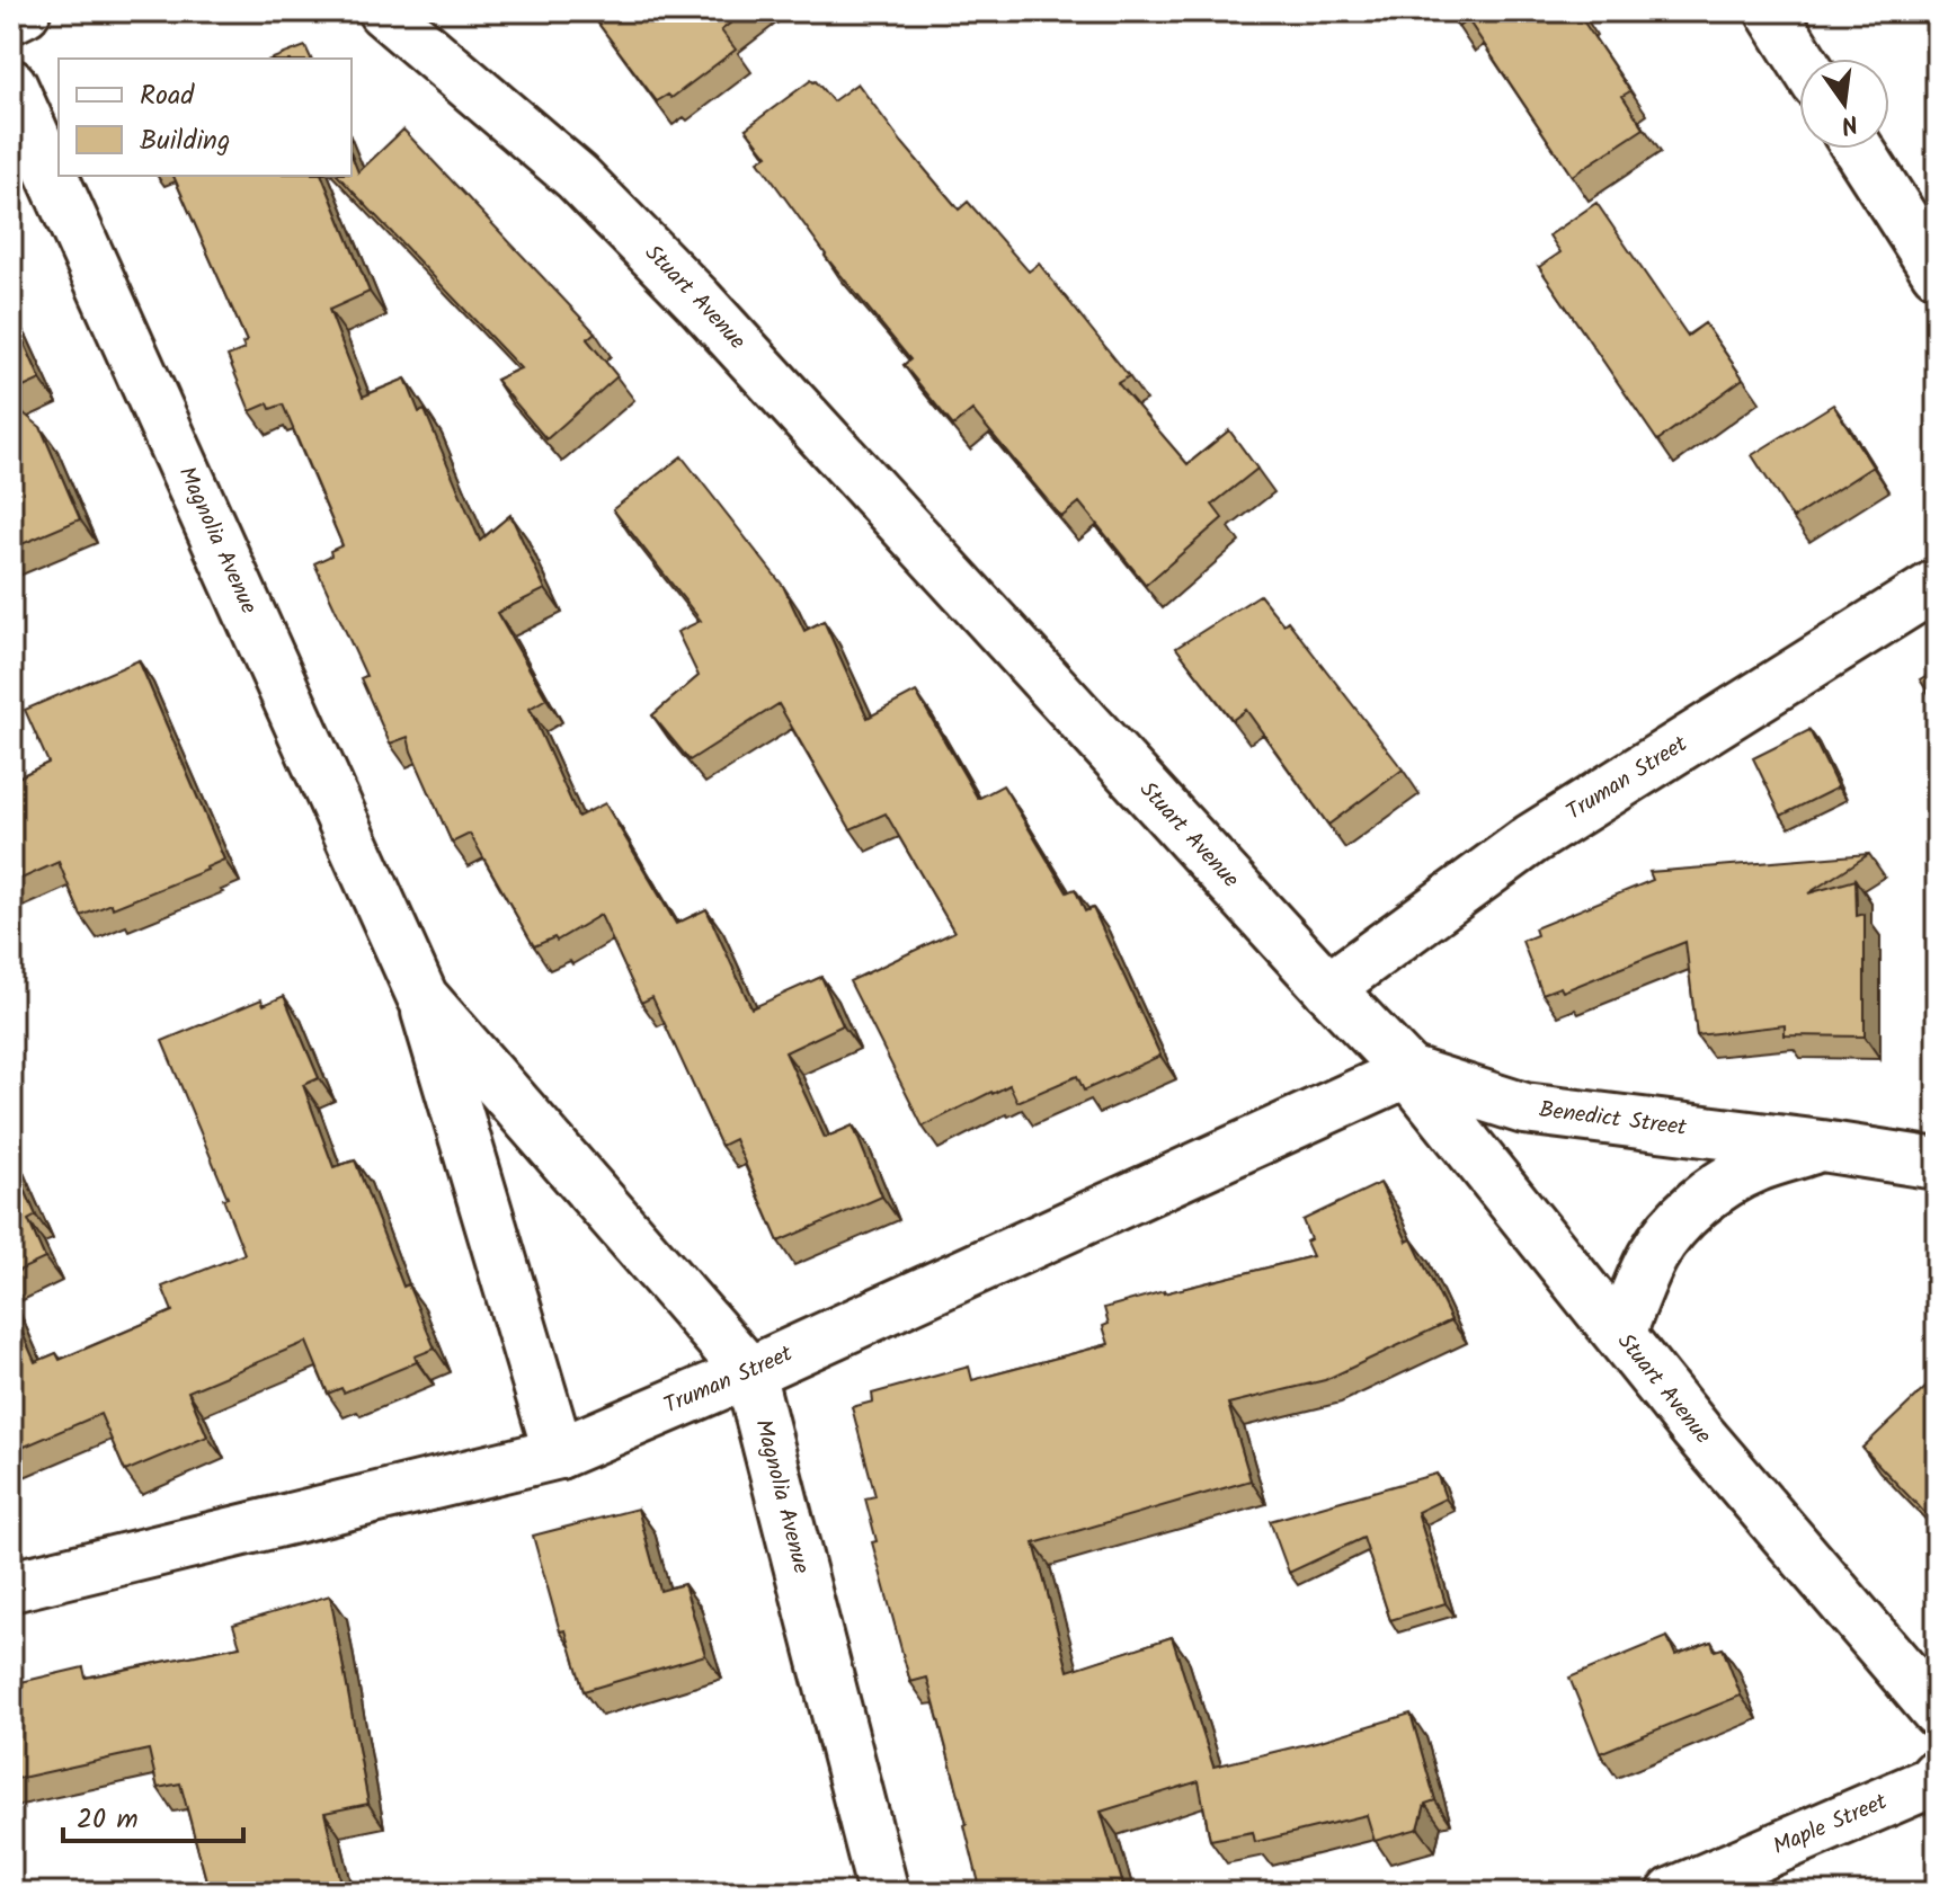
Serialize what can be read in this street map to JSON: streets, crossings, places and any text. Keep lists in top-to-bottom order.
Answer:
{
  "streets": {
    "street": [
      "Stuart Avenue",
      "Magnolia Avenue",
      "Truman Street",
      "Benedict Street",
      "Maple Street"
    ]
  },
  "crossings": [
    ["Stuart Avenue", "Truman Street"],
    ["Stuart Avenue", "Benedict Street"],
    ["Magnolia Avenue", "Truman Street"],
    ["Truman Street", "Benedict Street"]
  ],
  "legend": ["Road", "Building"],
  "scale_bar": "20 m",
  "north": "bottom"
}
